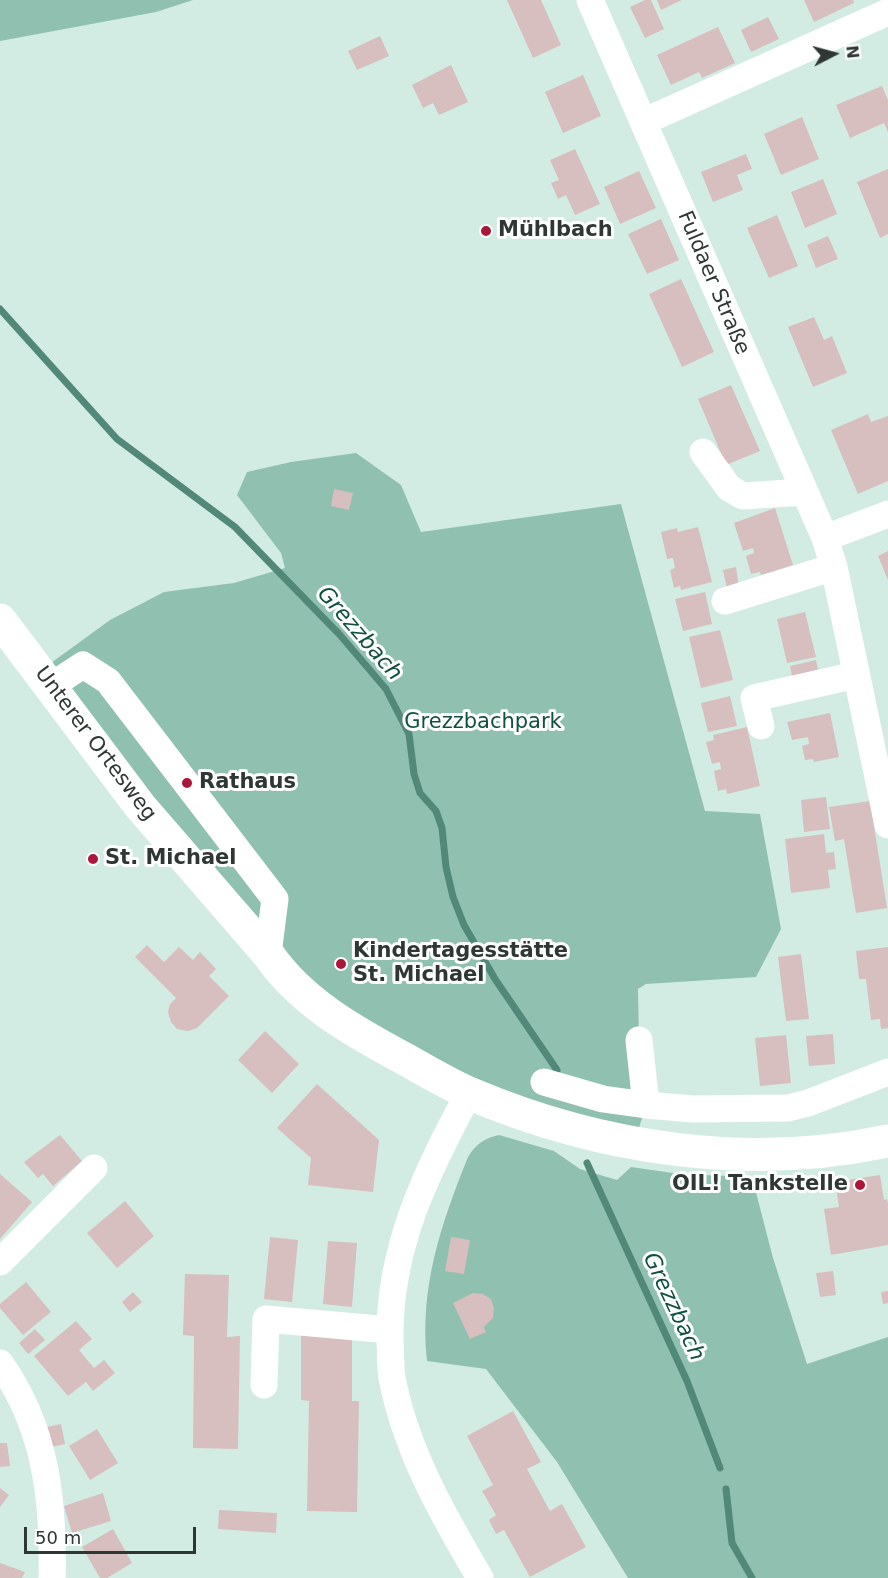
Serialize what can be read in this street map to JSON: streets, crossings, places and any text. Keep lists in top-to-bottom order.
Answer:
{
  "streets": {
    "main road": ["Unterer Ortesweg"],
    "street": ["Fuldaer Straße"]
  },
  "water": ["Grezzbach"],
  "parks": ["Grezzbachpark"],
  "places": [
    "Mühlbach",
    "Rathaus",
    "St. Michael",
    "Kindertagesstätte St. Michael",
    "OIL! Tankstelle"
  ],
  "scale_bar": "50 m",
  "north": "right"
}
